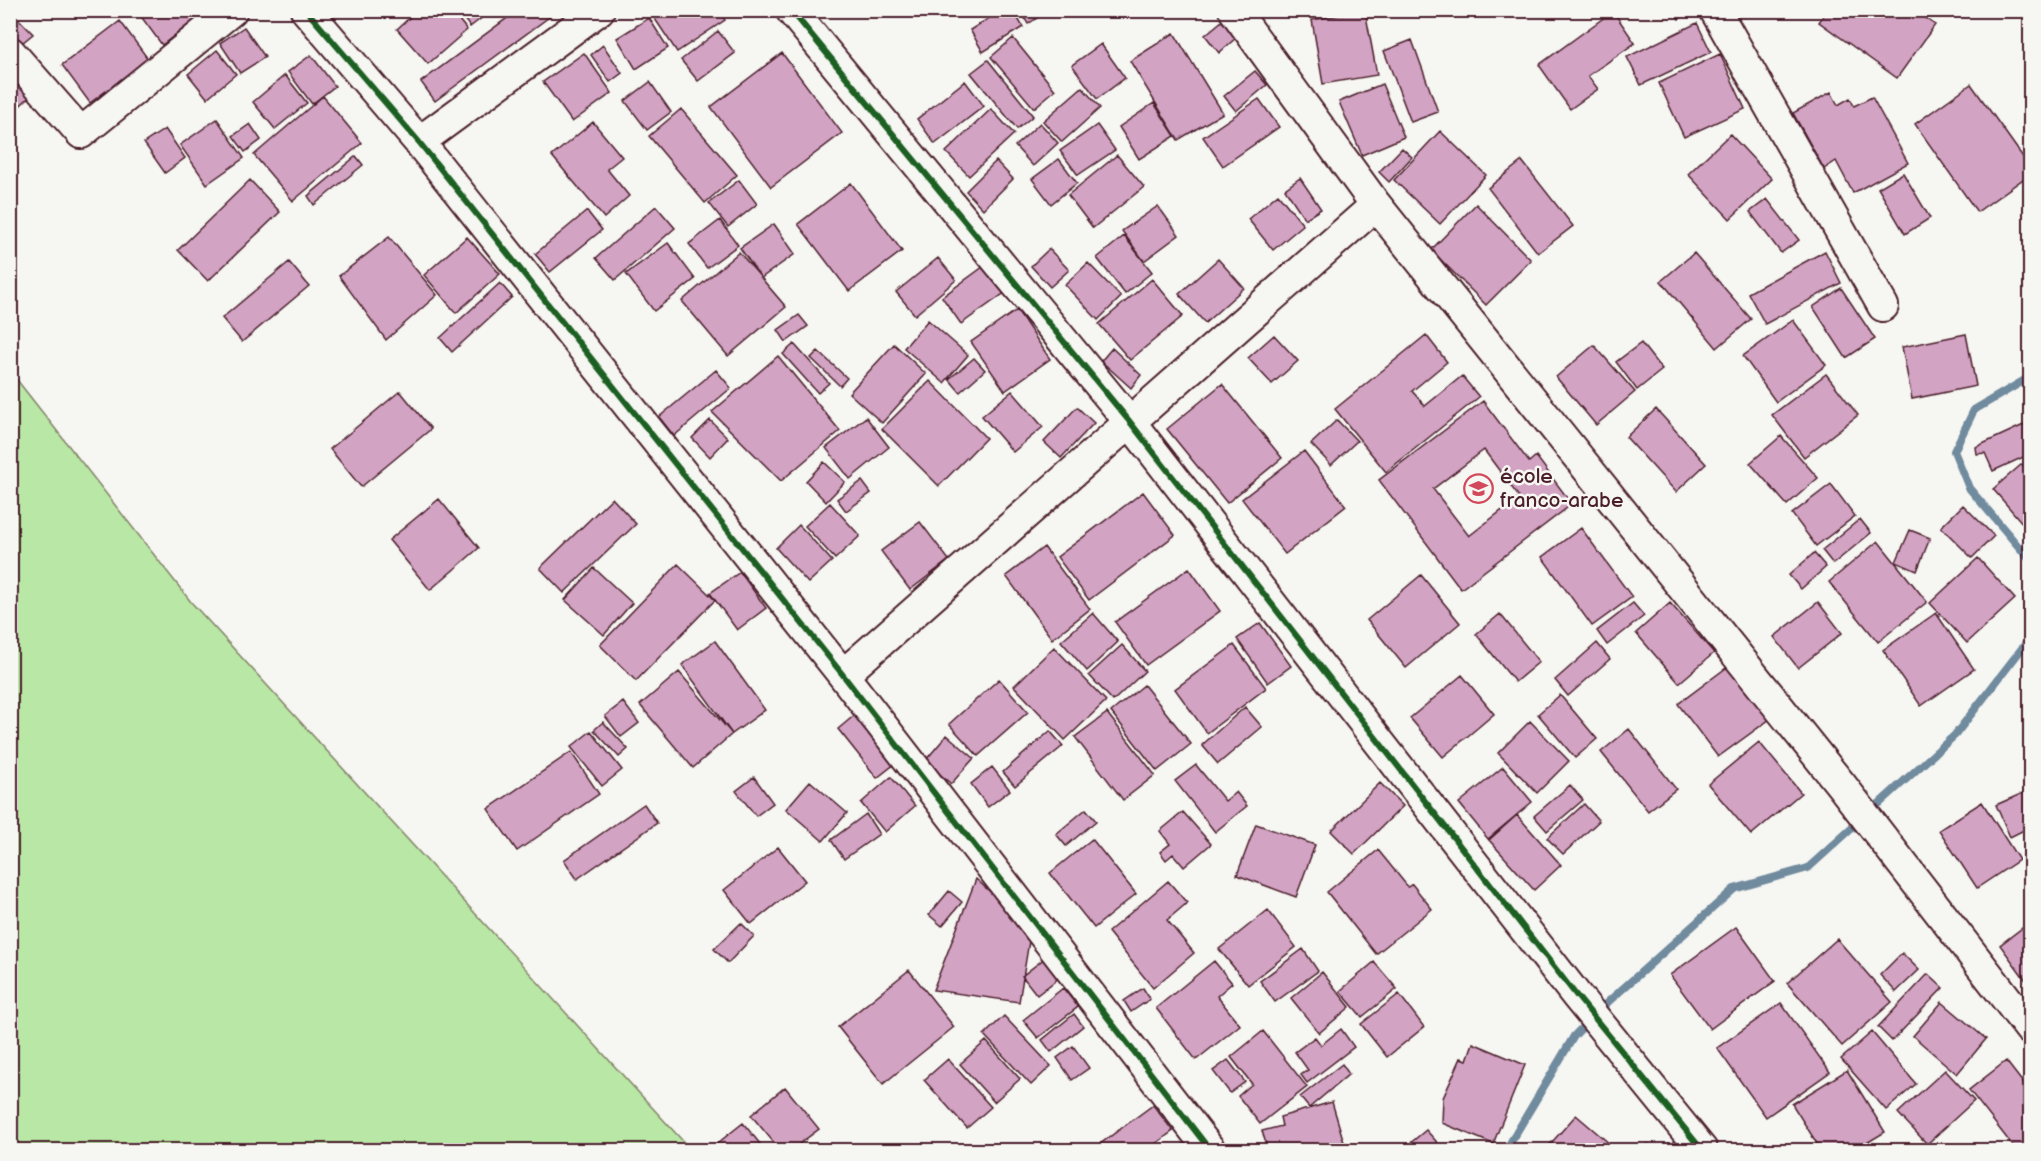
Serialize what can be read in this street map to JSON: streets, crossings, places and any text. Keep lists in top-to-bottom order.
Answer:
{
  "places": {
    "school or university": ["école franco-arabe"]
  }
}
